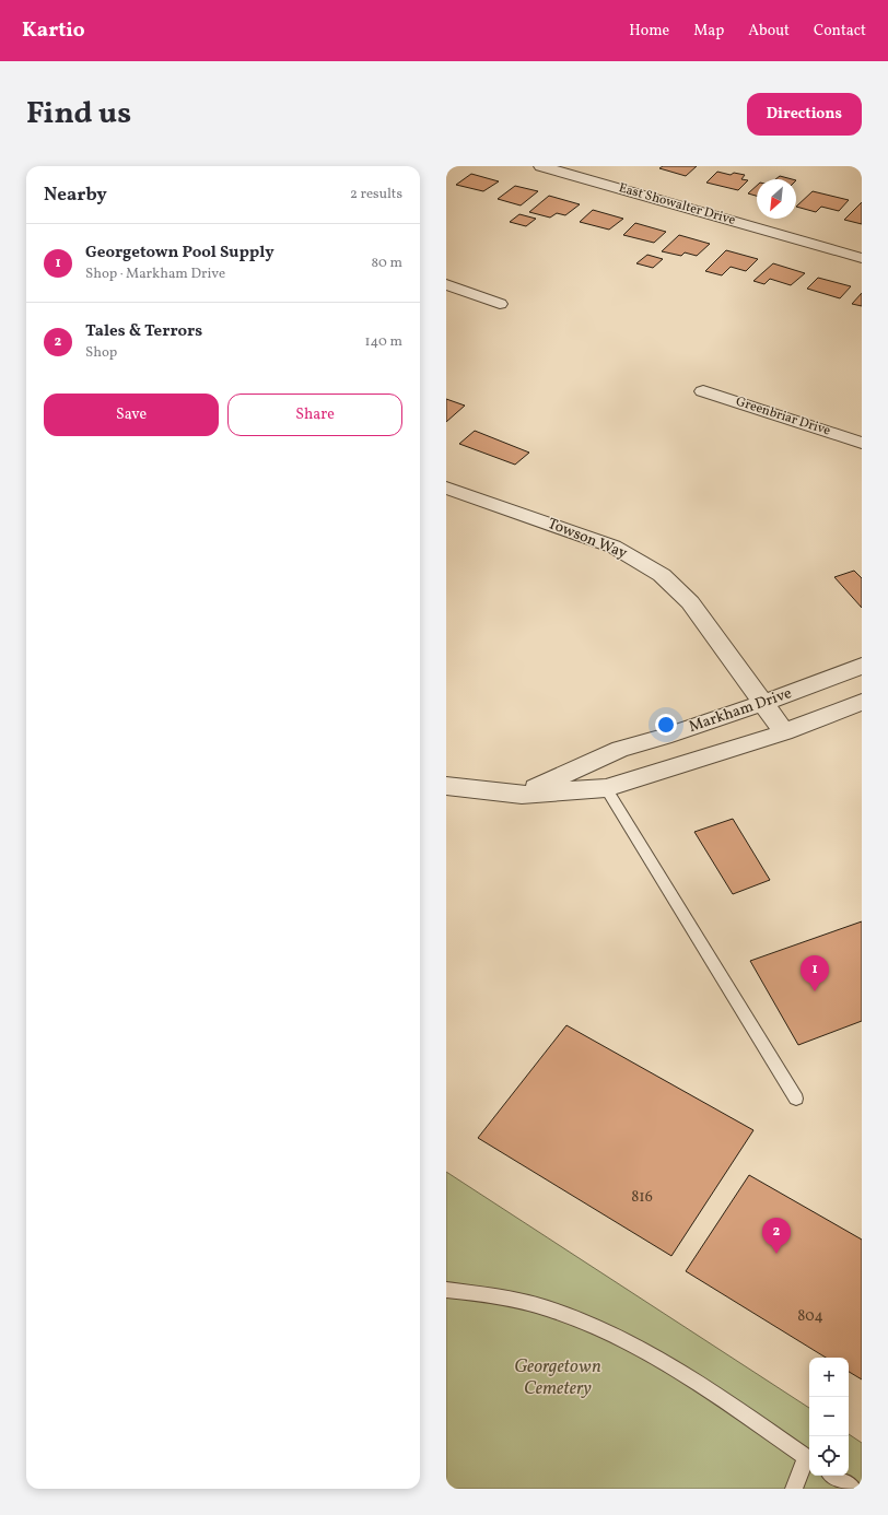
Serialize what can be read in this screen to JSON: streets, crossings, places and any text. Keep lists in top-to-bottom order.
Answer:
{
  "streets": {
    "street": [
      "East Showalter Drive",
      "Greenbriar Drive",
      "Towson Way",
      "Markham Drive"
    ]
  },
  "crossings": [
    ["Towson Way", "Markham Drive"]
  ],
  "parks": ["Georgetown Cemetery"],
  "house_numbers": ["816", "804"],
  "north": "bottom left",
  "page": {
    "header": "Kartio",
    "nav": [
      "Home",
      "Map",
      "About",
      "Contact"
    ],
    "title": "Find us",
    "buttons": [
      "Directions",
      ["Save", "Share"]
    ],
    "heading": ["Nearby", "2 results"],
    "list": [
      {
        "mark": "1",
        "name": "Georgetown Pool Supply",
        "note": "Shop · Markham Drive",
        "value": "80 m"
      },
      {
        "mark": "2",
        "name": "Tales & Terrors",
        "note": "Shop",
        "value": "140 m"
      }
    ],
    "pins": ["1", "2"],
    "map_buttons": ["+", "−"]
  }
}
